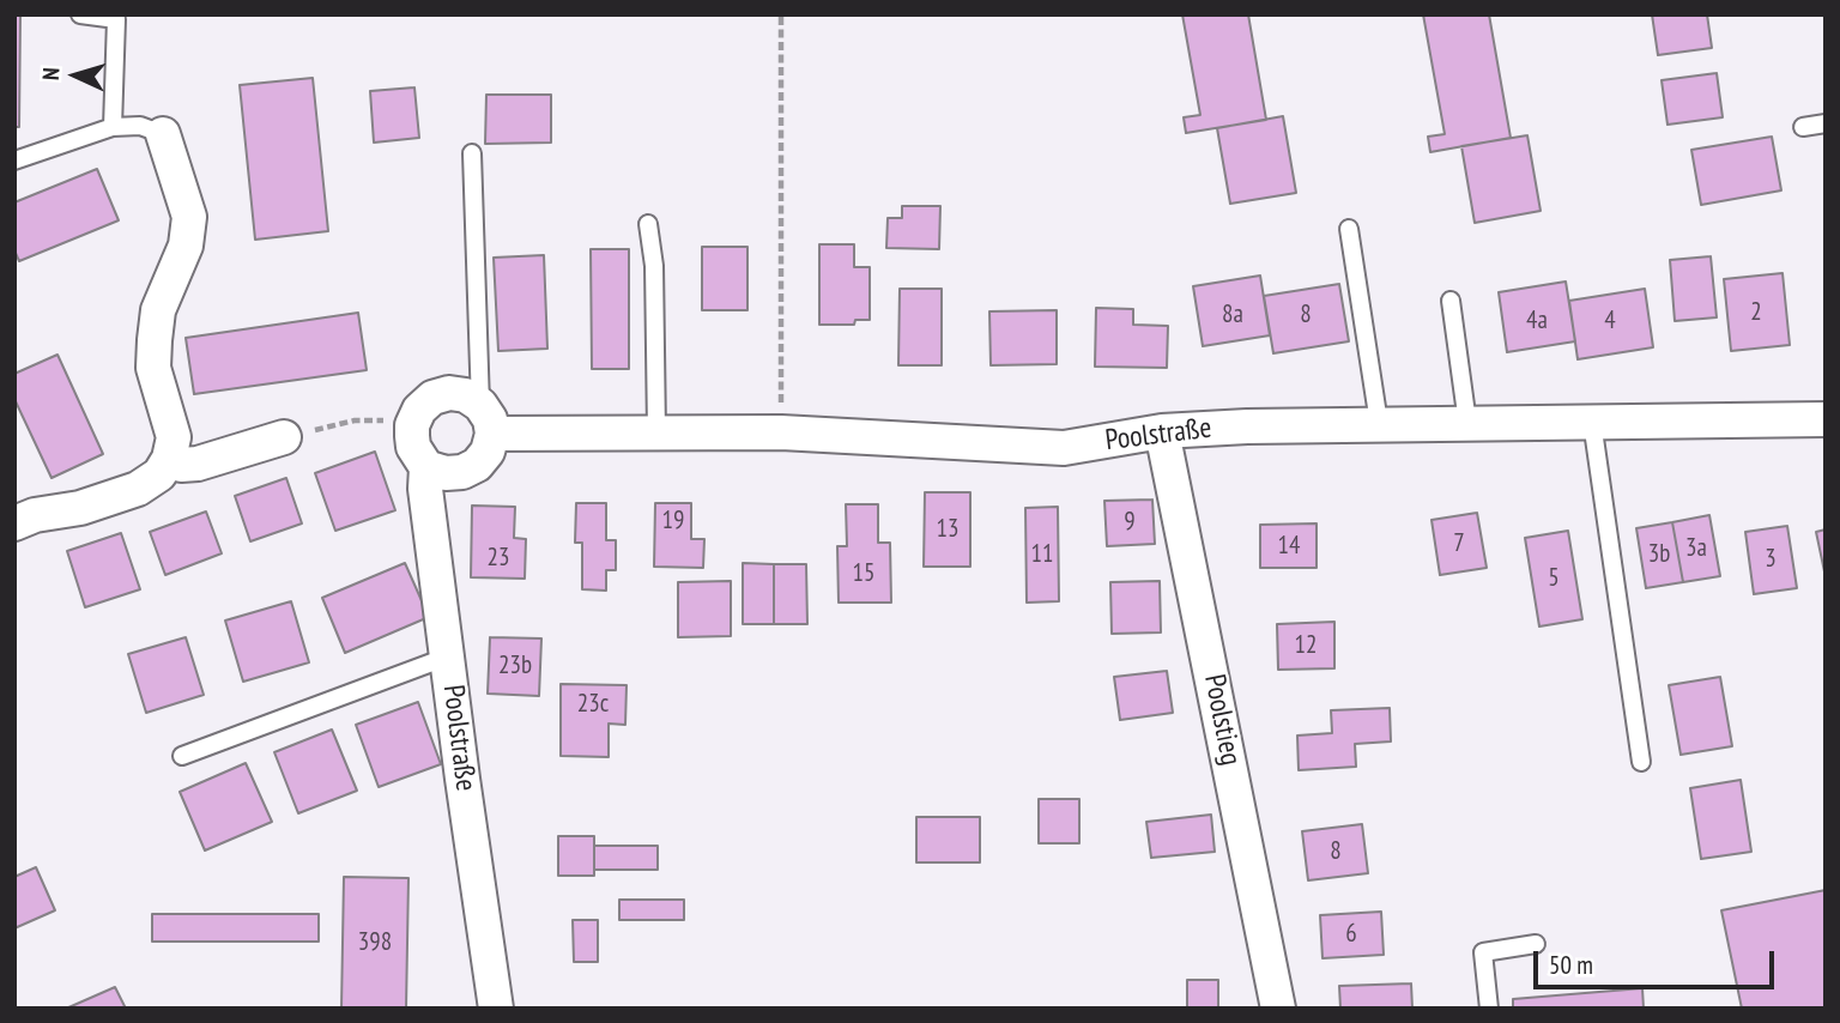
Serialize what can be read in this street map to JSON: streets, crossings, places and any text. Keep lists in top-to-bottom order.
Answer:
{
  "streets": {
    "street": ["Poolstraße", "Poolstieg"]
  },
  "crossings": [
    ["Poolstraße", "Poolstieg"]
  ],
  "house_numbers": [
    "2",
    "8a",
    "8",
    "4a",
    "4",
    "19",
    "9",
    "13",
    "7",
    "14",
    "3a",
    "11",
    "3b",
    "23",
    "3",
    "15",
    "5",
    "12",
    "23b",
    "23c",
    "8",
    "6",
    "398"
  ],
  "scale_bar": "50 m",
  "north": "left"
}
